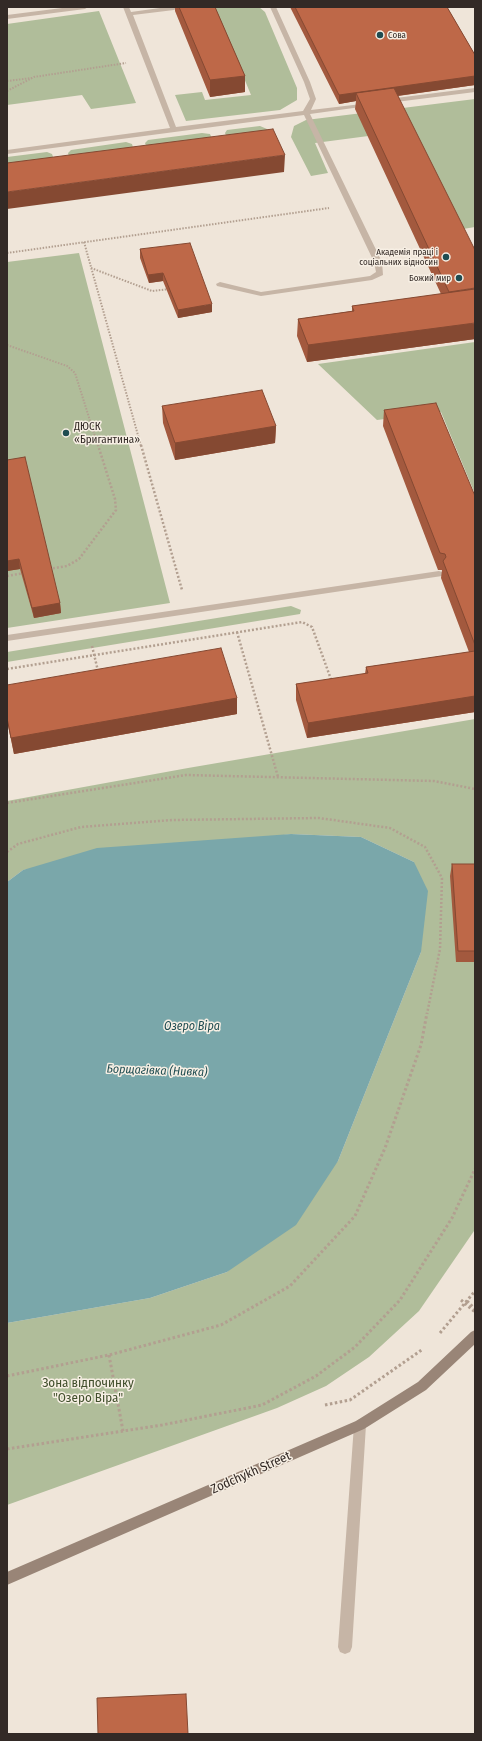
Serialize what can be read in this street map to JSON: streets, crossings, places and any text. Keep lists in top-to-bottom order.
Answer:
{
  "streets": {
    "main road": ["Zodchykh Street"]
  },
  "water": ["Озеро Віра", "Борщагівка (Нивка)"],
  "parks": ["Зона відпочинку \"Озеро Віра\""],
  "places": [
    "Сова",
    "Академія праці і соціальних відносин",
    "Божий мир",
    "ДЮСК «Бригантина»"
  ]
}
